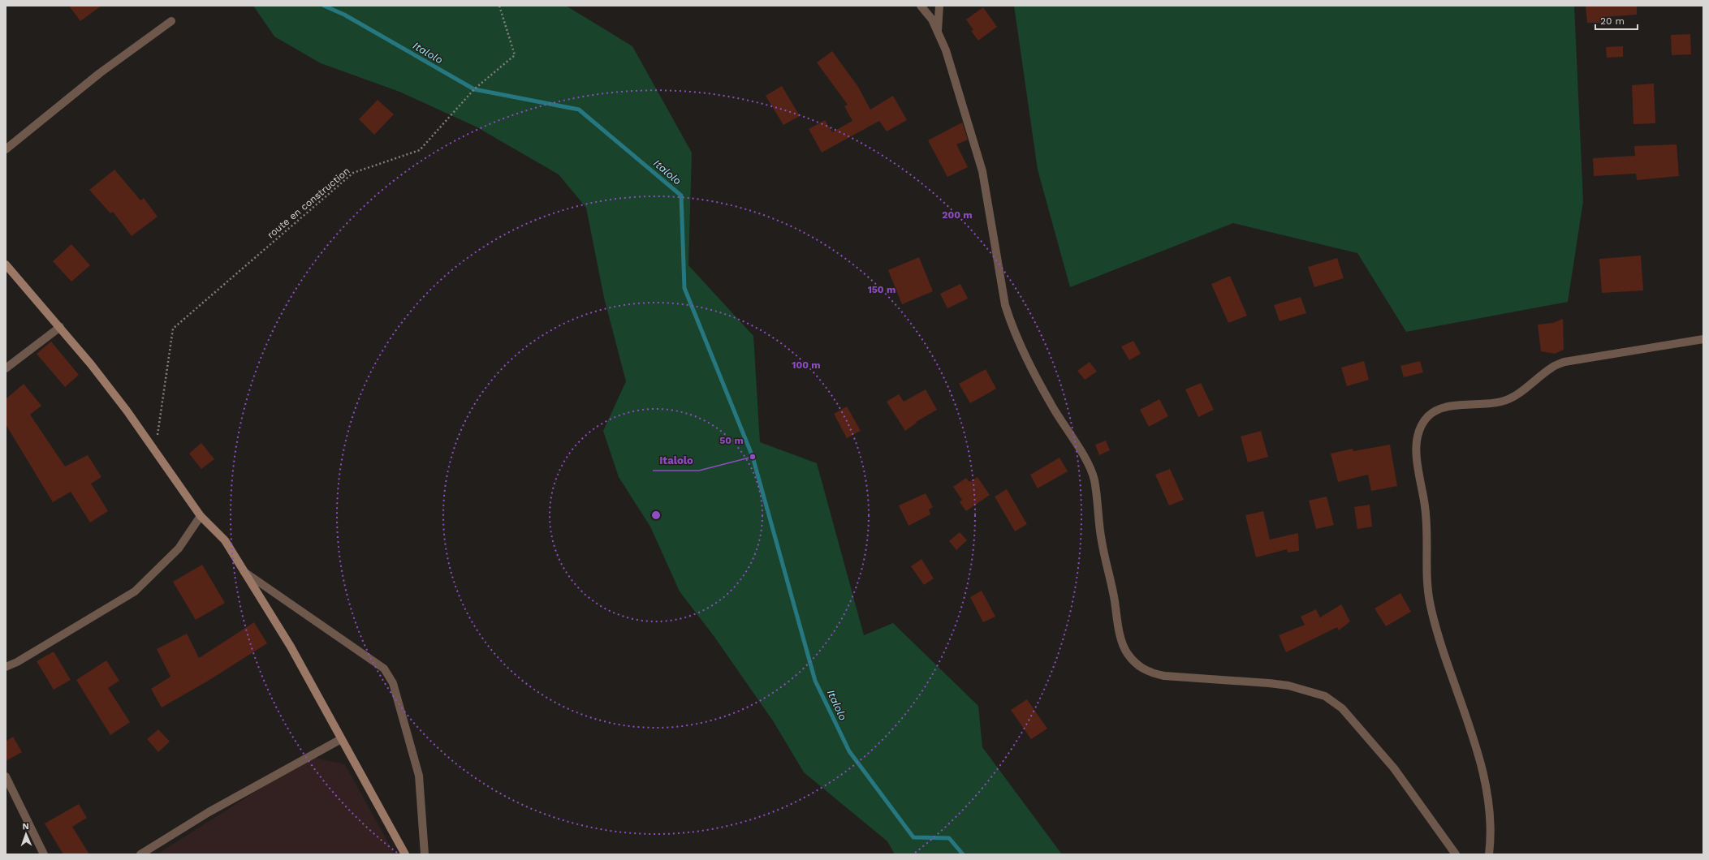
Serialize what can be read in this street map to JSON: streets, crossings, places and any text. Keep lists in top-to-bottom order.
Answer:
{
  "streets": {
    "path": ["route en construction"]
  },
  "water": ["Italolo"],
  "places": ["Italolo"],
  "scale_bar": "20 m",
  "north": "top",
  "rings": [
    "200 m",
    "150 m",
    "100 m",
    "50 m"
  ]
}
